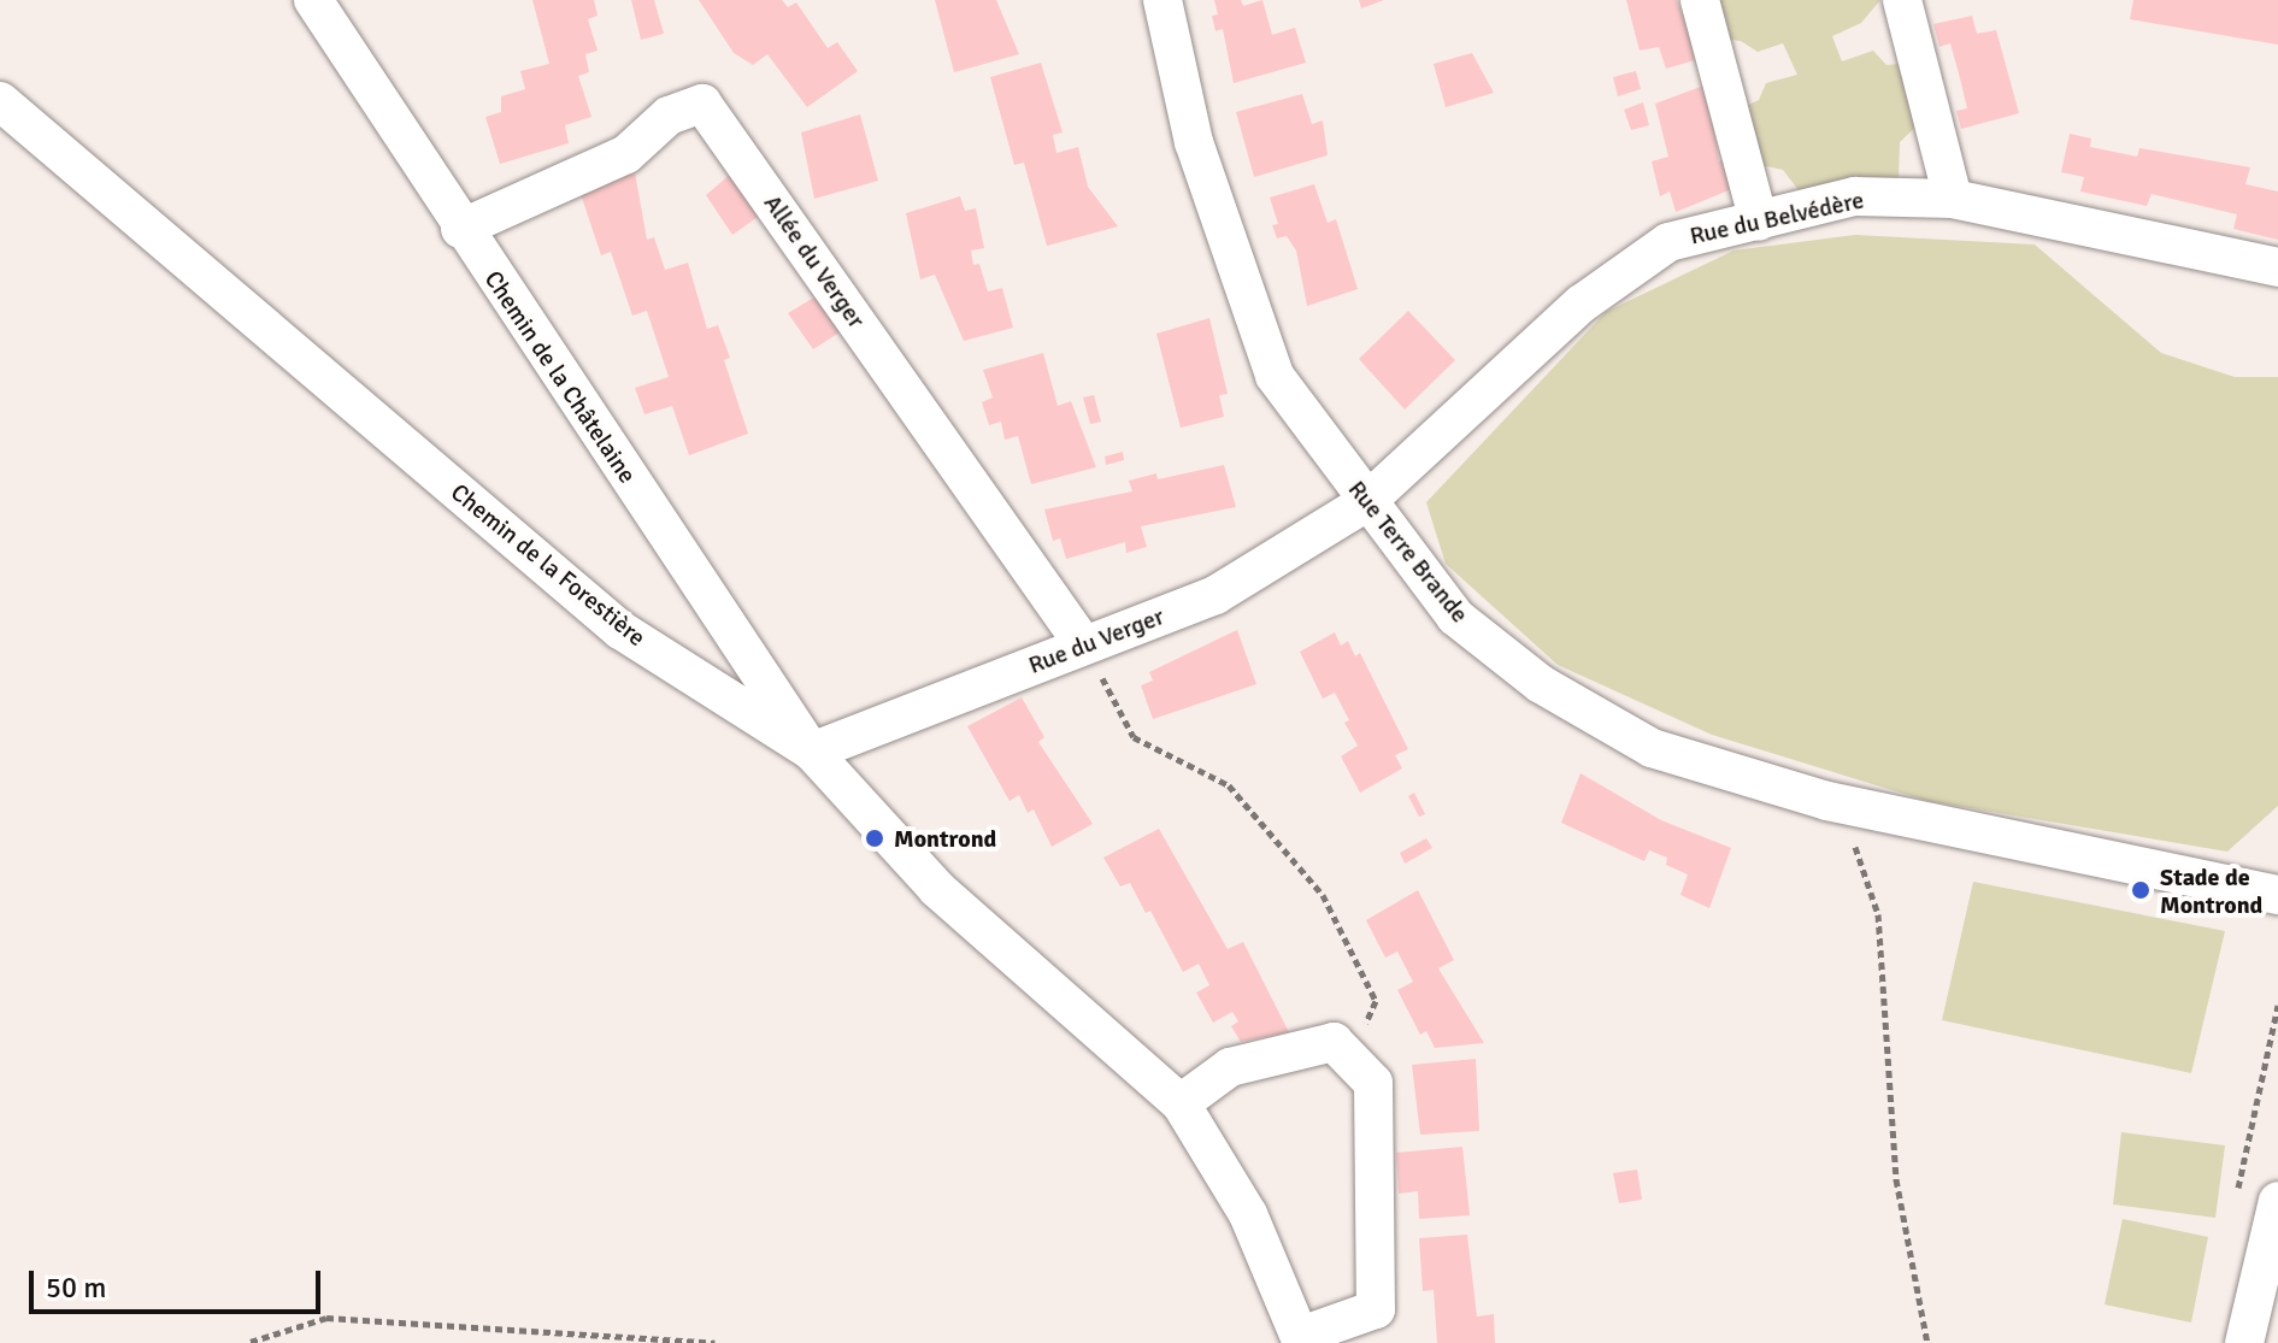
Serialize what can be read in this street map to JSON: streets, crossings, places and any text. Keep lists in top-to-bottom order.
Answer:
{
  "streets": {
    "street": [
      "Rue du Belvédère",
      "Allée du Verger",
      "Chemin de la Châtelaine",
      "Rue Terre Brande",
      "Chemin de la Forestière",
      "Rue du Verger"
    ]
  },
  "crossings": [
    ["Rue du Belvédère", "Rue Terre Brande"],
    ["Rue du Belvédère", "Rue du Verger"],
    ["Allée du Verger", "Chemin de la Châtelaine"],
    ["Allée du Verger", "Rue du Verger"],
    ["Chemin de la Châtelaine", "Chemin de la Forestière"],
    ["Chemin de la Châtelaine", "Rue du Verger"],
    ["Rue Terre Brande", "Rue du Verger"],
    ["Chemin de la Forestière", "Rue du Verger"]
  ],
  "places": ["Montrond", "Stade de Montrond"],
  "scale_bar": "50 m"
}
